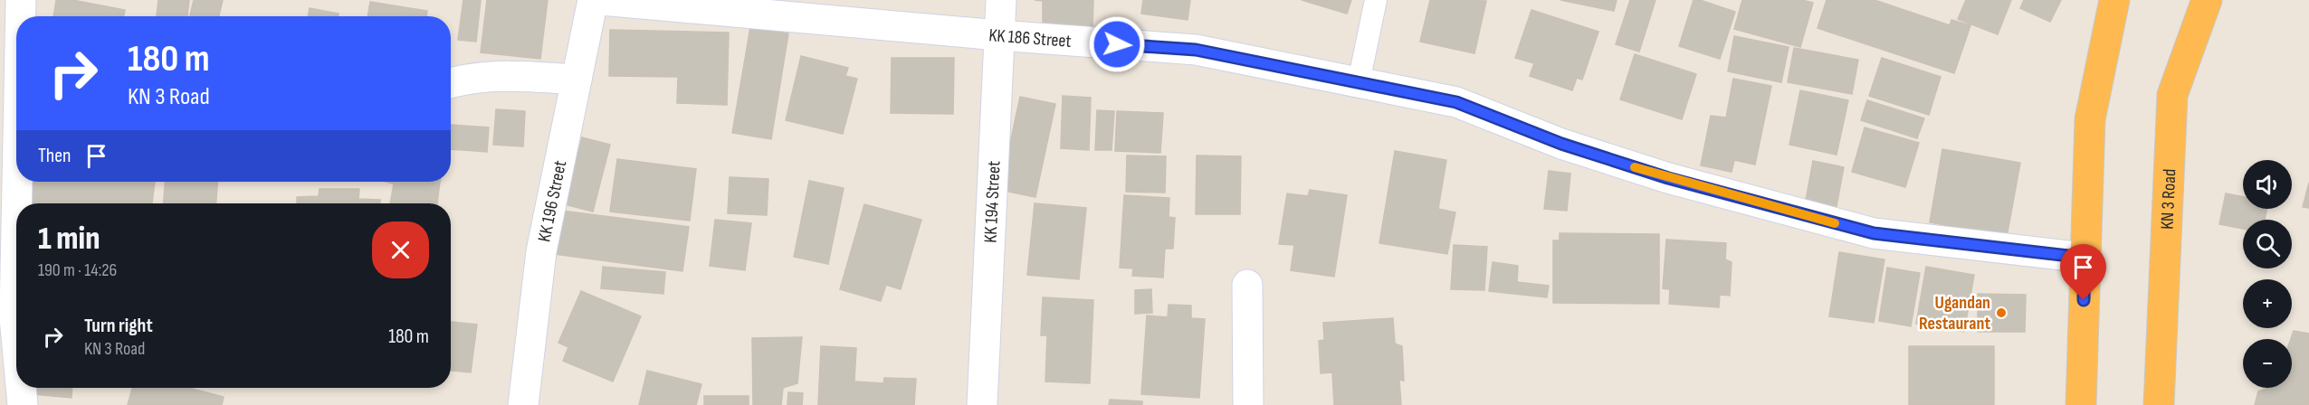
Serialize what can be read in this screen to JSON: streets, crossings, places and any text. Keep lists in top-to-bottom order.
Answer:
{
  "streets": {
    "highway": ["KN 3 Road"],
    "street": ["KK 186 Street", "KK 196 Street", "KK 194 Street"]
  },
  "crossings": [
    ["KK 186 Street", "KK 194 Street"]
  ],
  "places": ["Ugandan Restaurant"],
  "page": {
    "turn": ["180 m", "KN 3 Road"],
    "then": "Then",
    "map_buttons": ["+", "−"],
    "heading": ["1 min", "190 m · 14:26"],
    "list": [
      {
        "name": "Turn right",
        "note": "KN 3 Road",
        "value": "180 m"
      }
    ]
  }
}
